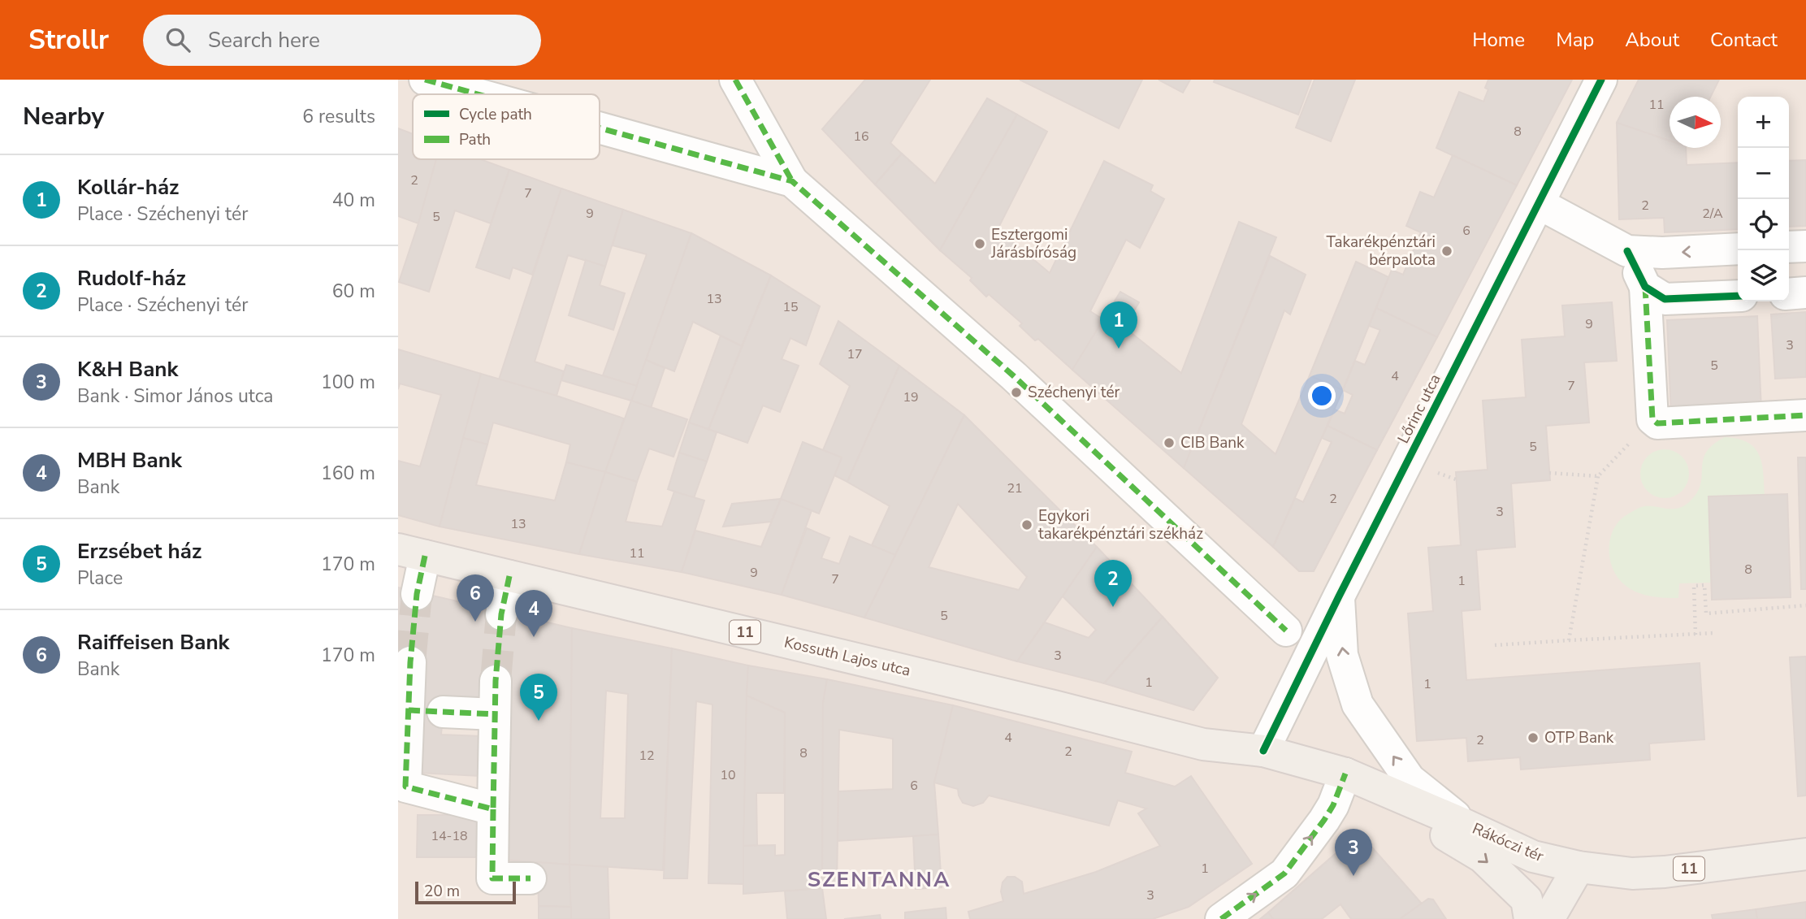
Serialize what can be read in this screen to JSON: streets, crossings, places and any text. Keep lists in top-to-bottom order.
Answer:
{
  "streets": {
    "main road": ["11", "Kossuth Lajos utca", "Rákóczi tér"],
    "street": ["Lőrinc utca"]
  },
  "crossings": [
    ["Lőrinc utca", "Kossuth Lajos utca"],
    ["Lőrinc utca", "Rákóczi tér"],
    ["Kossuth Lajos utca", "Rákóczi tér"]
  ],
  "districts": ["SZENTANNA"],
  "places": [
    "Esztergomi Járásbíróság",
    "Takarékpénztári bérpalota",
    "Széchenyi tér",
    "CIB Bank",
    "Egykori takarékpénztári székház",
    "OTP Bank"
  ],
  "house_numbers": [
    "11",
    "8",
    "16",
    "2",
    "7",
    "2",
    "9",
    "2/A",
    "5",
    "6",
    "13",
    "15",
    "9",
    "3",
    "17",
    "5",
    "4",
    "7",
    "19",
    "5",
    "21",
    "2",
    "3",
    "13",
    "11",
    "8",
    "9",
    "7",
    "1",
    "5",
    "3",
    "1",
    "1",
    "4",
    "2",
    "2",
    "8",
    "12",
    "10",
    "6",
    "14-18",
    "1",
    "3"
  ],
  "legend": ["Cycle path", "Path"],
  "scale_bar": "20 m",
  "north": "right",
  "page": {
    "header": "Strollr",
    "search": "Search here",
    "nav": [
      "Home",
      "Map",
      "About",
      "Contact"
    ],
    "heading": ["Nearby", "6 results"],
    "map_buttons": ["+", "−"],
    "list": [
      {
        "mark": "1",
        "name": "Kollár-ház",
        "note": "Place · Széchenyi tér",
        "value": "40 m"
      },
      {
        "mark": "2",
        "name": "Rudolf-ház",
        "note": "Place · Széchenyi tér",
        "value": "60 m"
      },
      {
        "mark": "3",
        "name": "K&H Bank",
        "note": "Bank · Simor János utca",
        "value": "100 m"
      },
      {
        "mark": "4",
        "name": "MBH Bank",
        "note": "Bank",
        "value": "160 m"
      },
      {
        "mark": "5",
        "name": "Erzsébet ház",
        "note": "Place",
        "value": "170 m"
      },
      {
        "mark": "6",
        "name": "Raiffeisen Bank",
        "note": "Bank",
        "value": "170 m"
      }
    ],
    "pins": [
      "1",
      "2",
      "6",
      "4",
      "5",
      "3"
    ],
    "scale": "20 m"
  }
}
